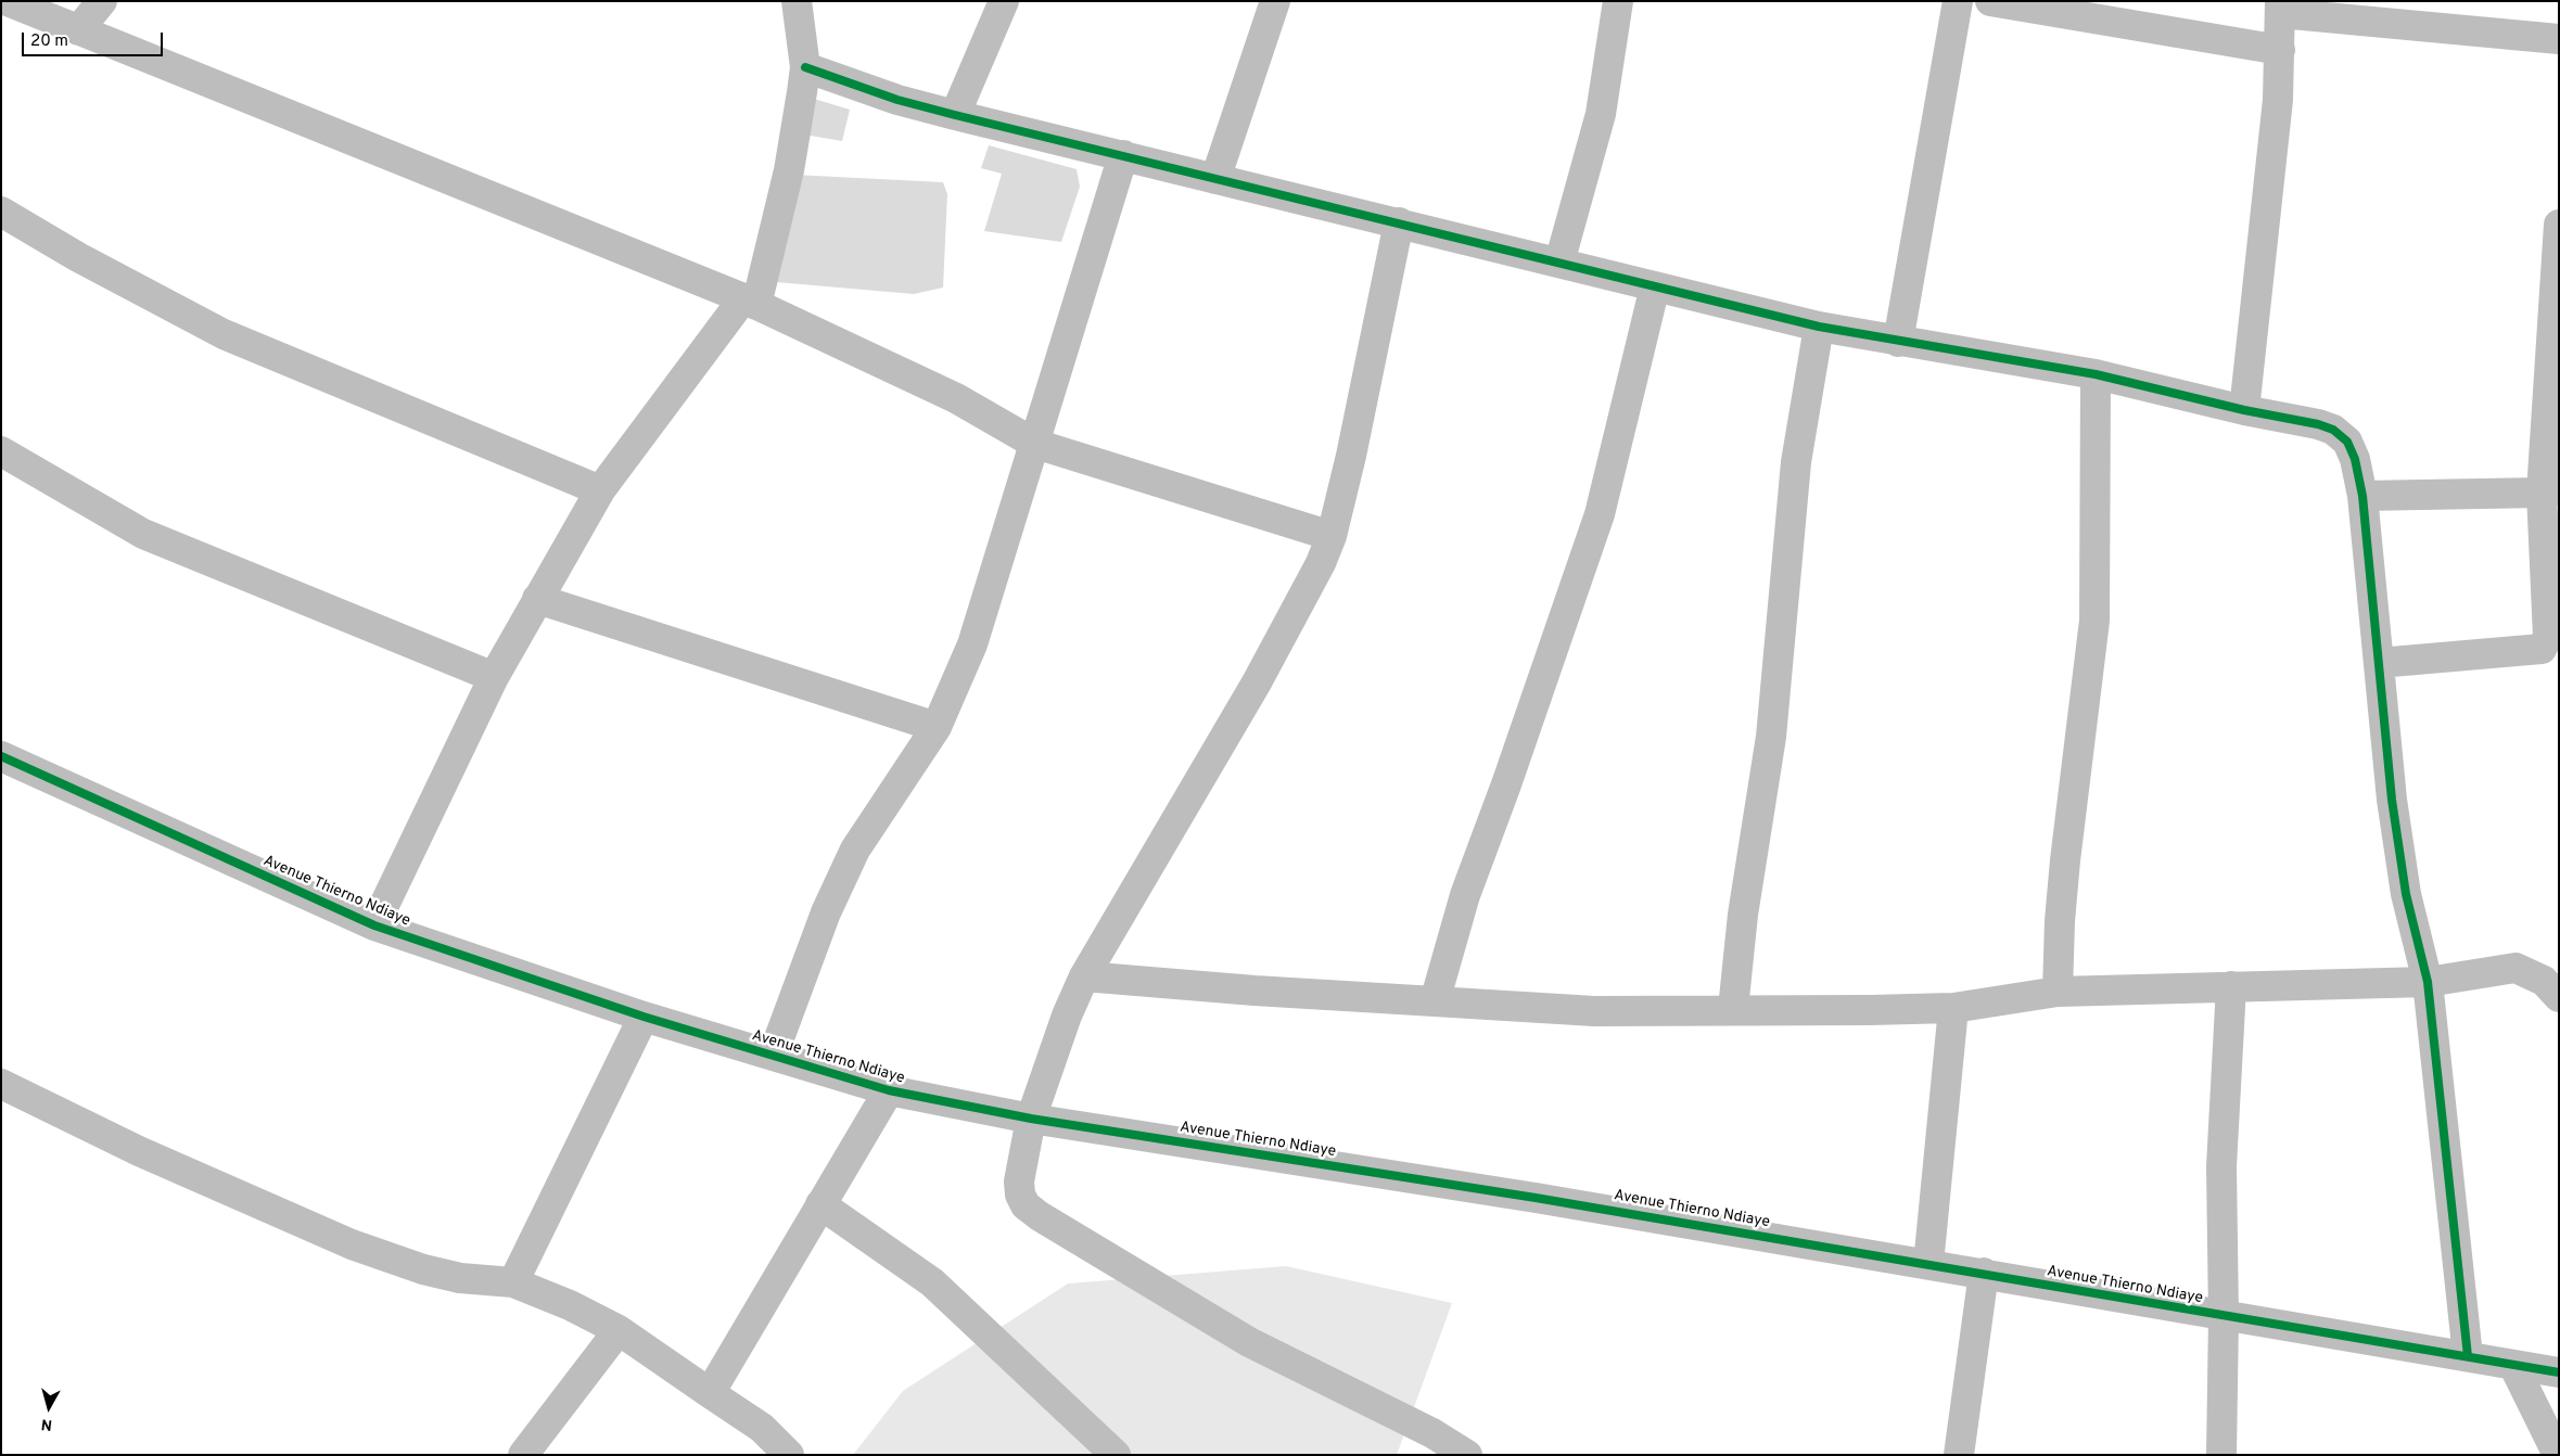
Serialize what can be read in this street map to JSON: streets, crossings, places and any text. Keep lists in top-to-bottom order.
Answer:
{
  "streets": {
    "street": ["Avenue Thierno Ndiaye"]
  },
  "scale_bar": "20 m",
  "north": "bottom"
}
